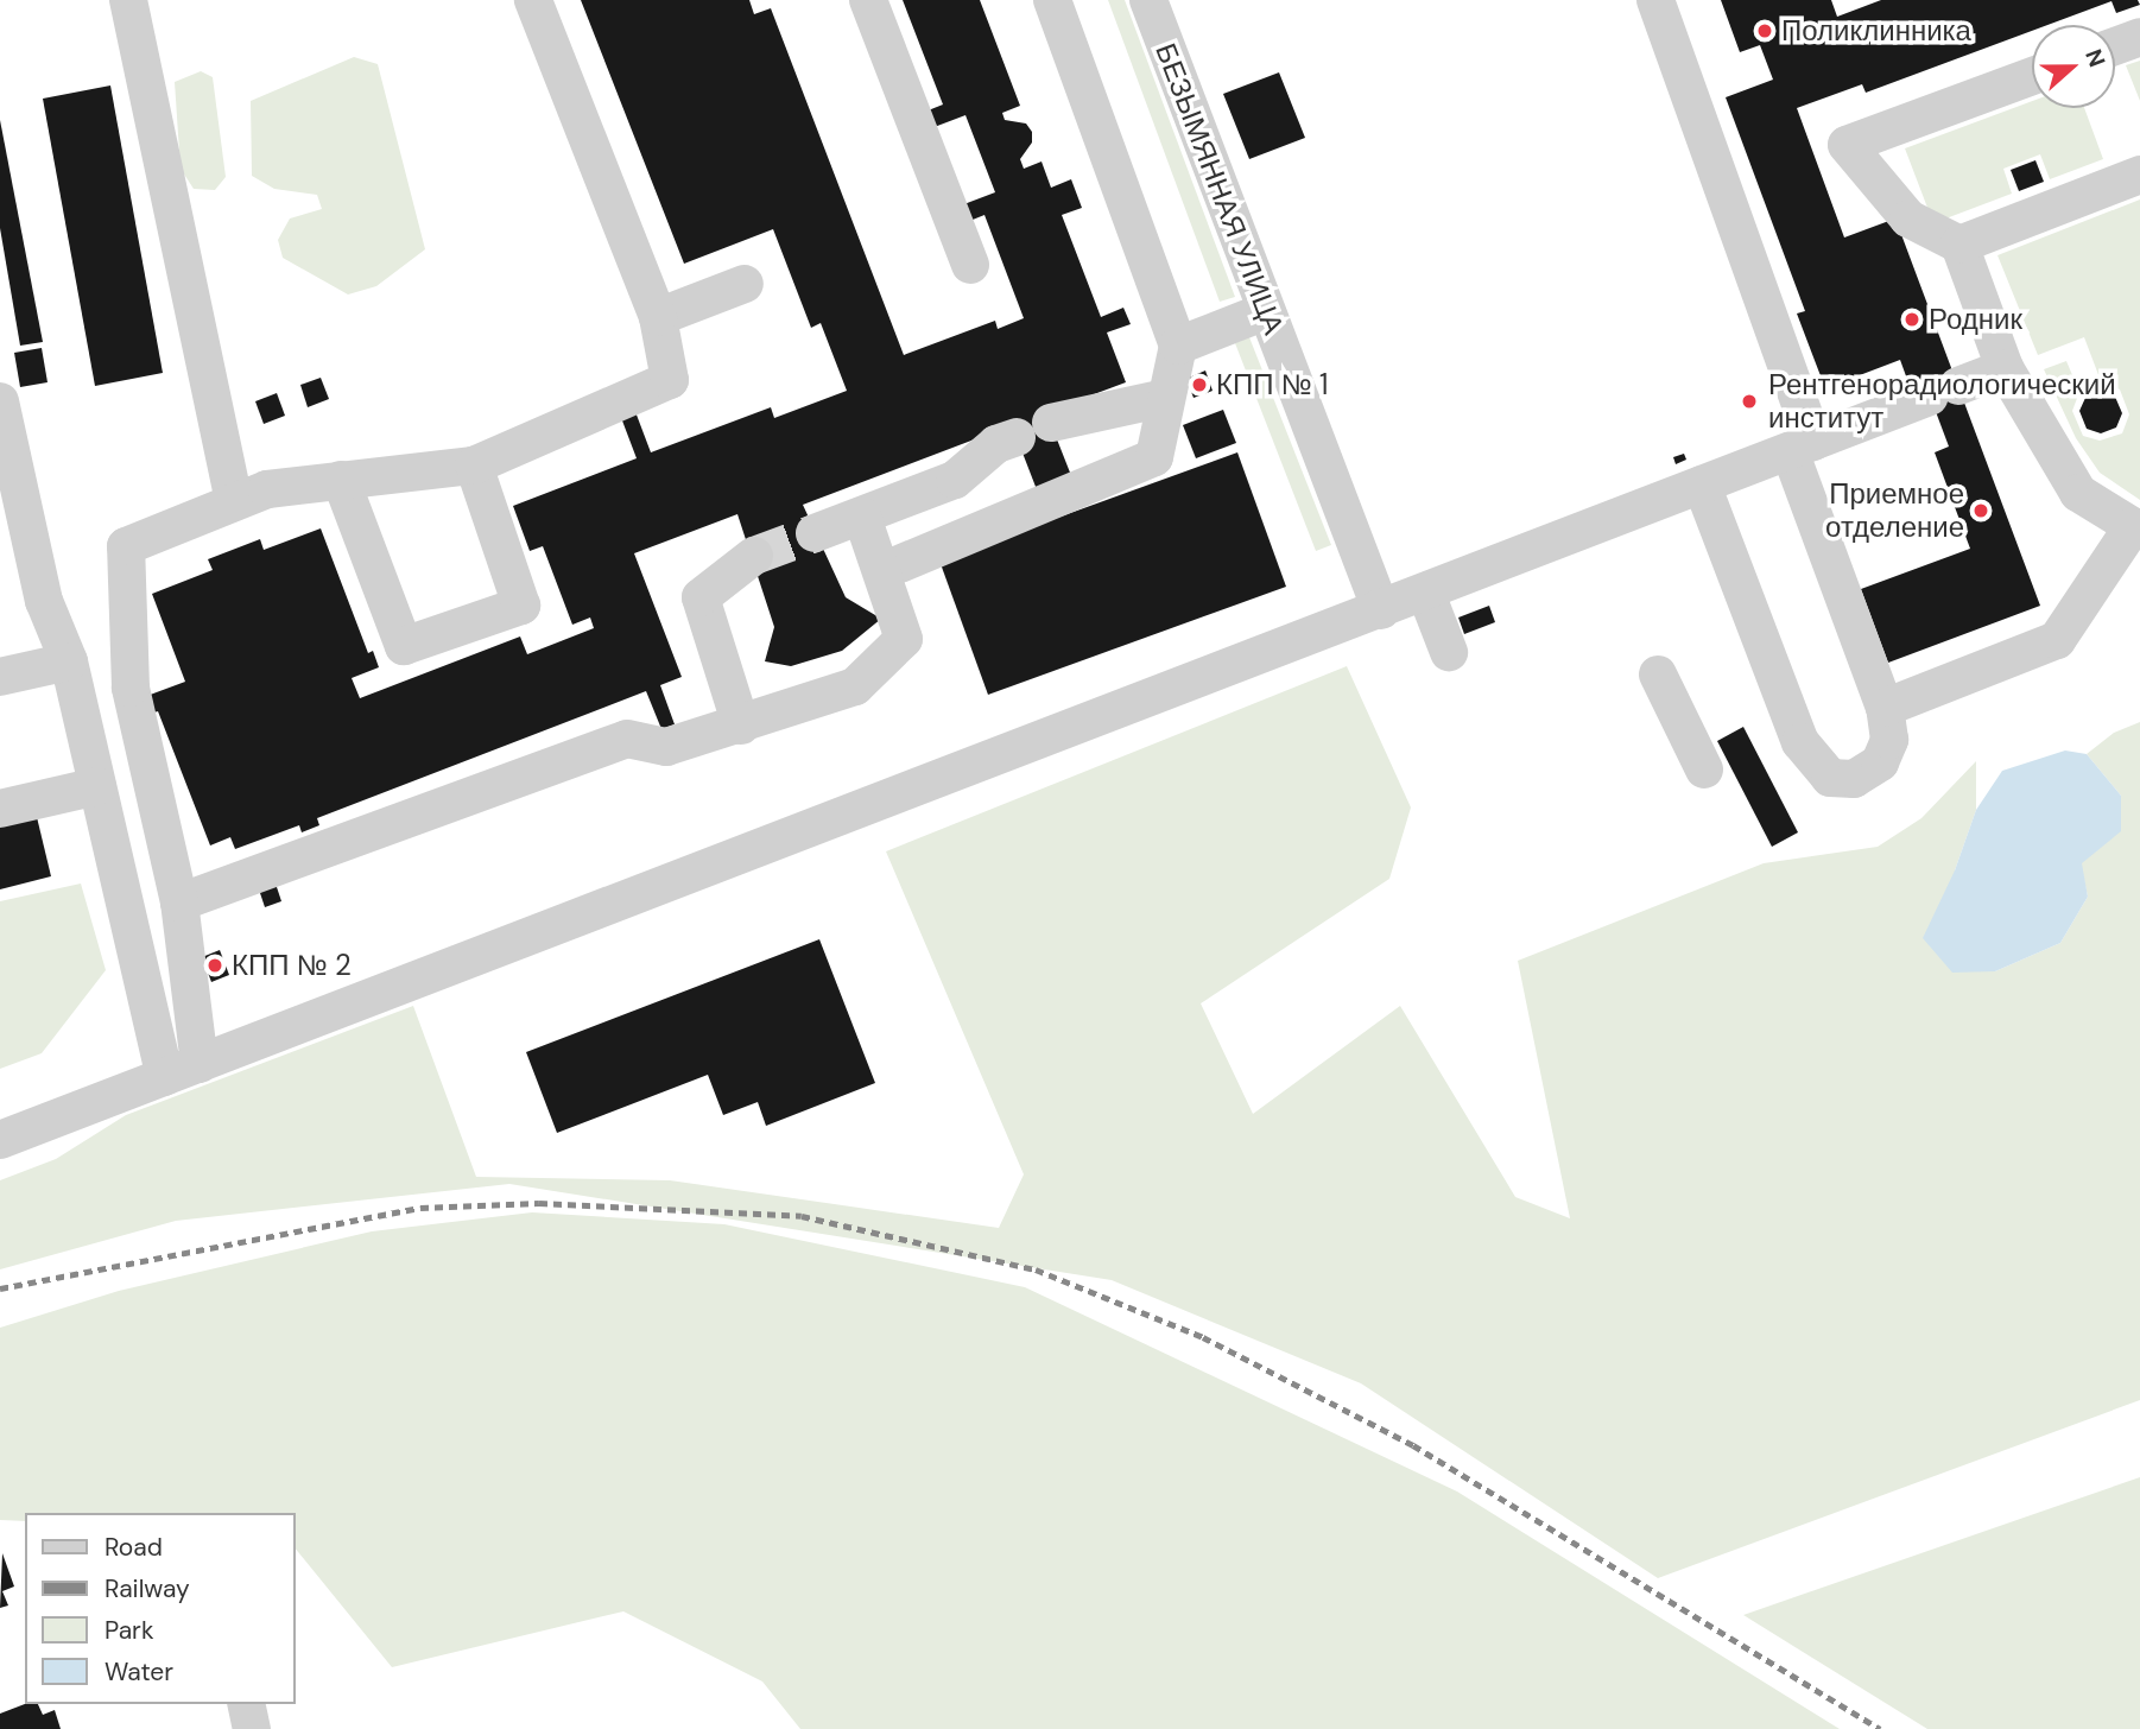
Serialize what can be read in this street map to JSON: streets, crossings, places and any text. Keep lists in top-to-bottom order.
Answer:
{
  "streets": {
    "street": ["БЕЗЫМЯННАЯ УЛИЦА"]
  },
  "places": [
    "Поликлинника",
    "Родник",
    "КПП № 1",
    "Рентгенорадиологический институт",
    "Приемное отделение",
    "КПП № 2"
  ],
  "legend": [
    "Road",
    "Railway",
    "Park",
    "Water"
  ],
  "north": "right"
}
